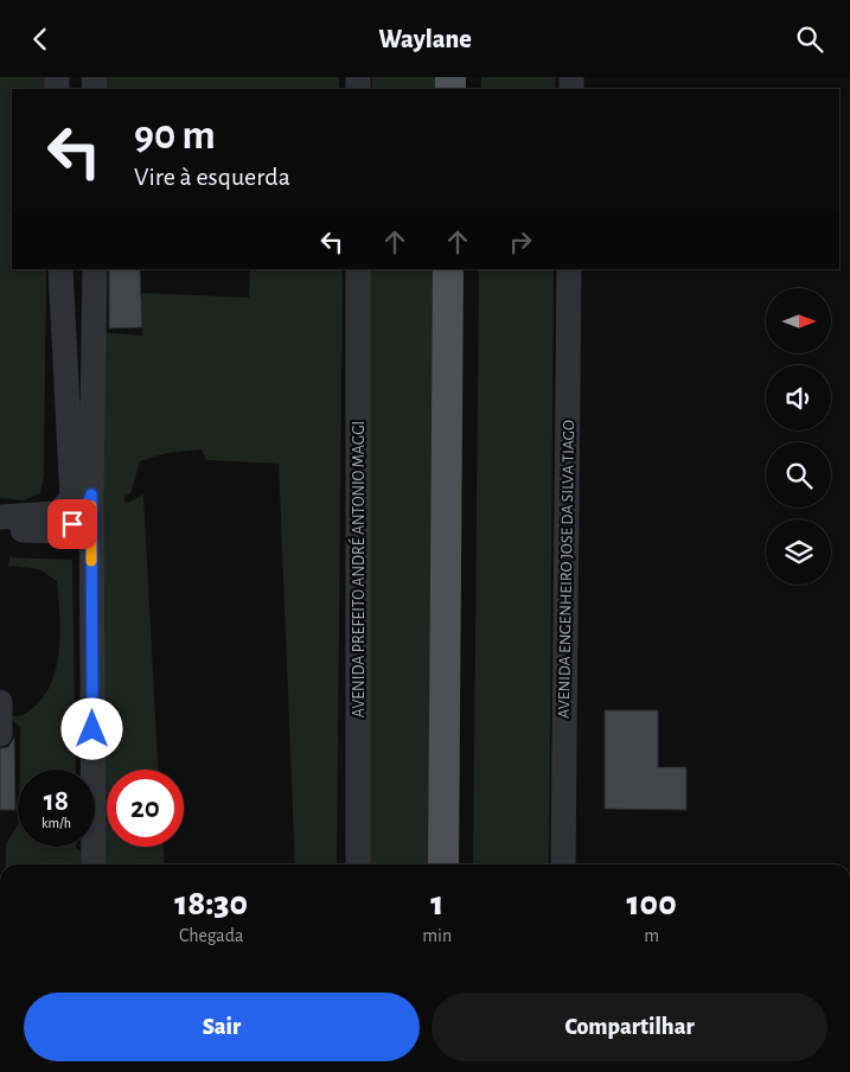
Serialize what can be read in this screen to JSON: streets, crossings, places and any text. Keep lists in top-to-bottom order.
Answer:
{
  "streets": {
    "street": ["AVENIDA PREFEITO ANDRÉ ANTONIO MAGGI", "AVENIDA ENGENHEIRO JOSE DA SILVA TIAGO"]
  },
  "north": "right",
  "page": {
    "header": "Waylane",
    "turn": ["90 m", "Vire à esquerda"],
    "speed": "18 km/h",
    "limit": "20",
    "eta": [
      "18:30",
      "Chegada",
      "1",
      "min",
      "100",
      "m"
    ],
    "buttons": ["Sair", "Compartilhar"]
  }
}
